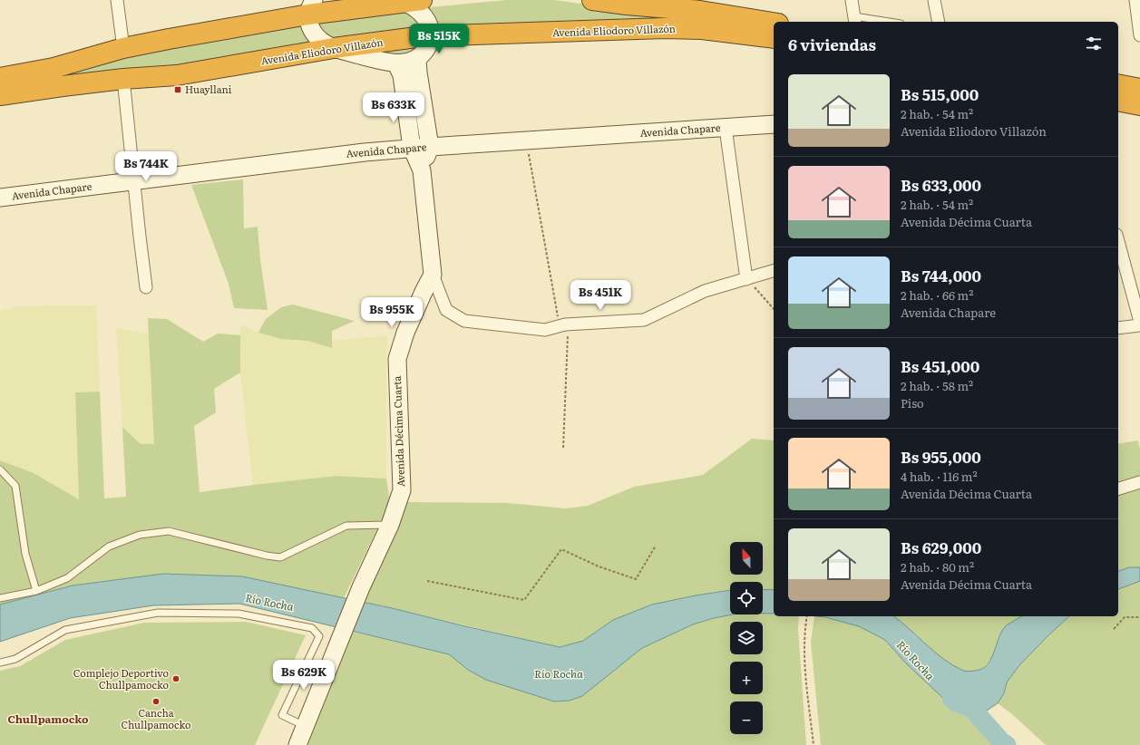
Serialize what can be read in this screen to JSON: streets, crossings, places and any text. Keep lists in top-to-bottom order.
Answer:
{
  "streets": {
    "highway": ["Avenida Eliodoro Villazón"],
    "main road": ["Avenida Chapare", "Avenida Décima Cuarta"]
  },
  "districts": ["Chullpamocko"],
  "water": ["Río Rocha"],
  "places": {
    "transit": ["Huayllani"],
    "other": ["Complejo Deportivo Chullpamocko", "Cancha Chullpamocko"]
  },
  "north": "top",
  "page": {
    "heading": "6 viviendas",
    "price": [
      "Bs 515K",
      "Bs 633K",
      "Bs 744K",
      "Bs 451K",
      "Bs 955K",
      "Bs 629K"
    ],
    "list": [
      {
        "name": "Bs 515,000",
        "note": "2 hab. · 54 m² · Avenida Eliodoro Villazón"
      },
      {
        "name": "Bs 633,000",
        "note": "2 hab. · 54 m² · Avenida Décima Cuarta"
      },
      {
        "name": "Bs 744,000",
        "note": "2 hab. · 66 m² · Avenida Chapare"
      },
      {
        "name": "Bs 451,000",
        "note": "2 hab. · 58 m² · Piso"
      },
      {
        "name": "Bs 955,000",
        "note": "4 hab. · 116 m² · Avenida Décima Cuarta"
      },
      {
        "name": "Bs 629,000",
        "note": "2 hab. · 80 m² · Avenida Décima Cuarta"
      }
    ],
    "map_buttons": ["+", "−"]
  }
}
